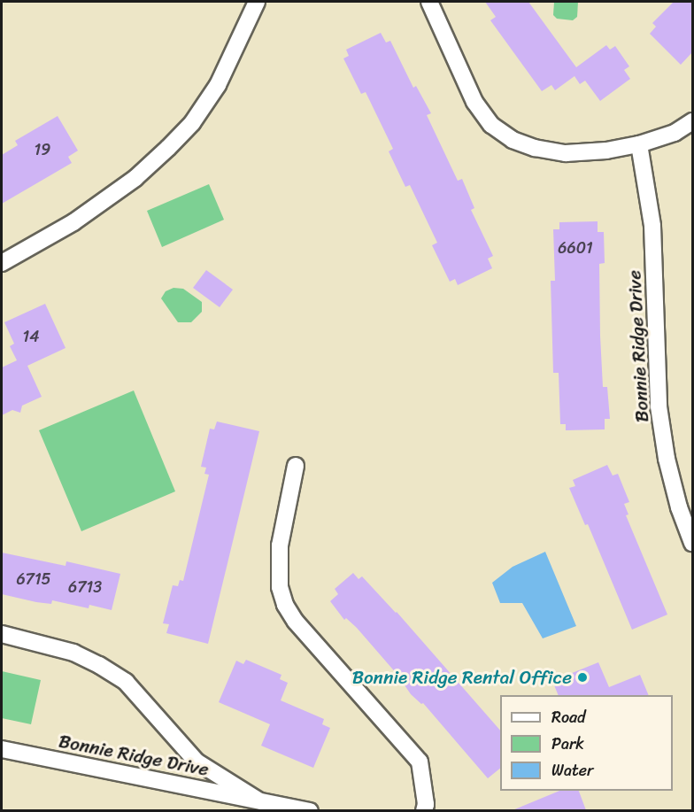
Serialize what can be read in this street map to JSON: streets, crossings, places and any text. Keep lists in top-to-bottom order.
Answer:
{
  "streets": {
    "street": ["Bonnie Ridge Drive"]
  },
  "places": ["Bonnie Ridge Rental Office"],
  "house_numbers": [
    "19",
    "6601",
    "14",
    "6715",
    "6713"
  ],
  "legend": ["Road", "Park", "Water"]
}
